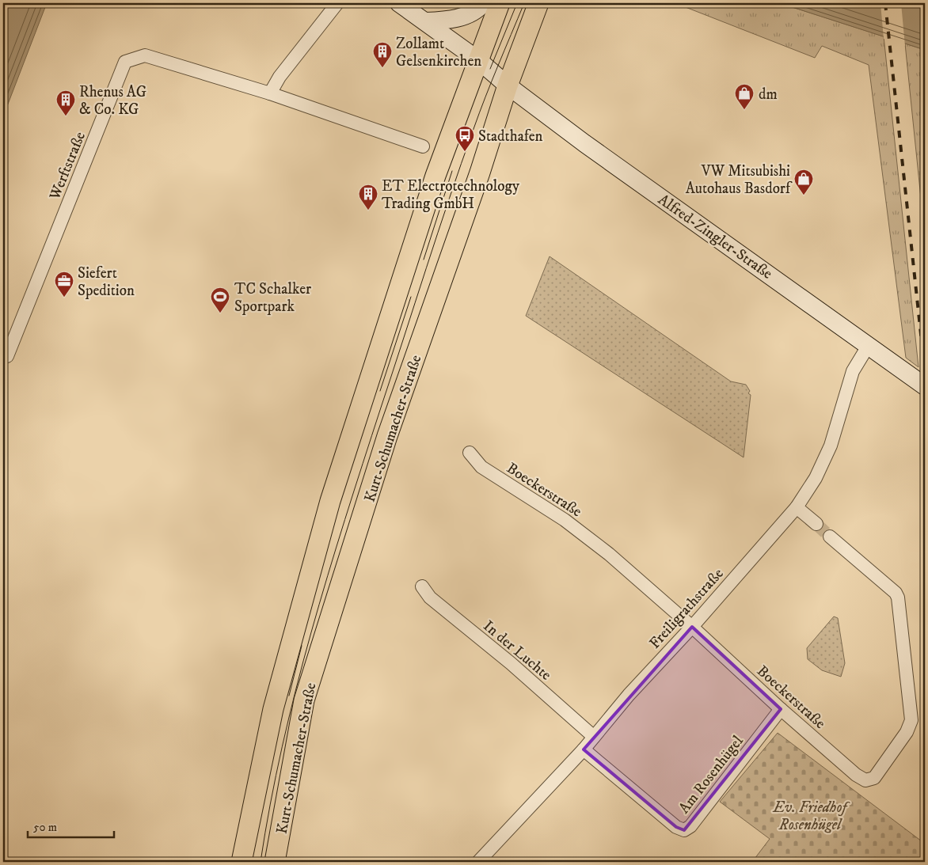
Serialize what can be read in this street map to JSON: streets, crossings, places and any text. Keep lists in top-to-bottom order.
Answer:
{
  "streets": {
    "main road": ["Kurt-Schumacher-Straße"],
    "street": [
      "Werftstraße",
      "Alfred-Zingler-Straße",
      "Boeckerstraße",
      "Freiligrathstraße",
      "In der Luchte",
      "Am Rosenhügel"
    ]
  },
  "crossings": [
    ["Alfred-Zingler-Straße", "Kurt-Schumacher-Straße"],
    ["Alfred-Zingler-Straße", "Freiligrathstraße"],
    ["Boeckerstraße", "Freiligrathstraße"],
    ["Boeckerstraße", "Am Rosenhügel"],
    ["Freiligrathstraße", "In der Luchte"],
    ["Freiligrathstraße", "Am Rosenhügel"]
  ],
  "parks": ["Ev. Friedhof Rosenhügel"],
  "places": {
    "building": ["Zollamt Gelsenkirchen", "Rhenus AG & Co. KG", "ET Electrotechnology Trading GmbH"],
    "shop": ["dm", "VW Mitsubishi Autohaus Basdorf"],
    "bus stop": ["Stadthafen"],
    "office": ["Siefert Spedition"],
    "sports": ["TC Schalker Sportpark"]
  },
  "scale_bar": "50 m"
}
